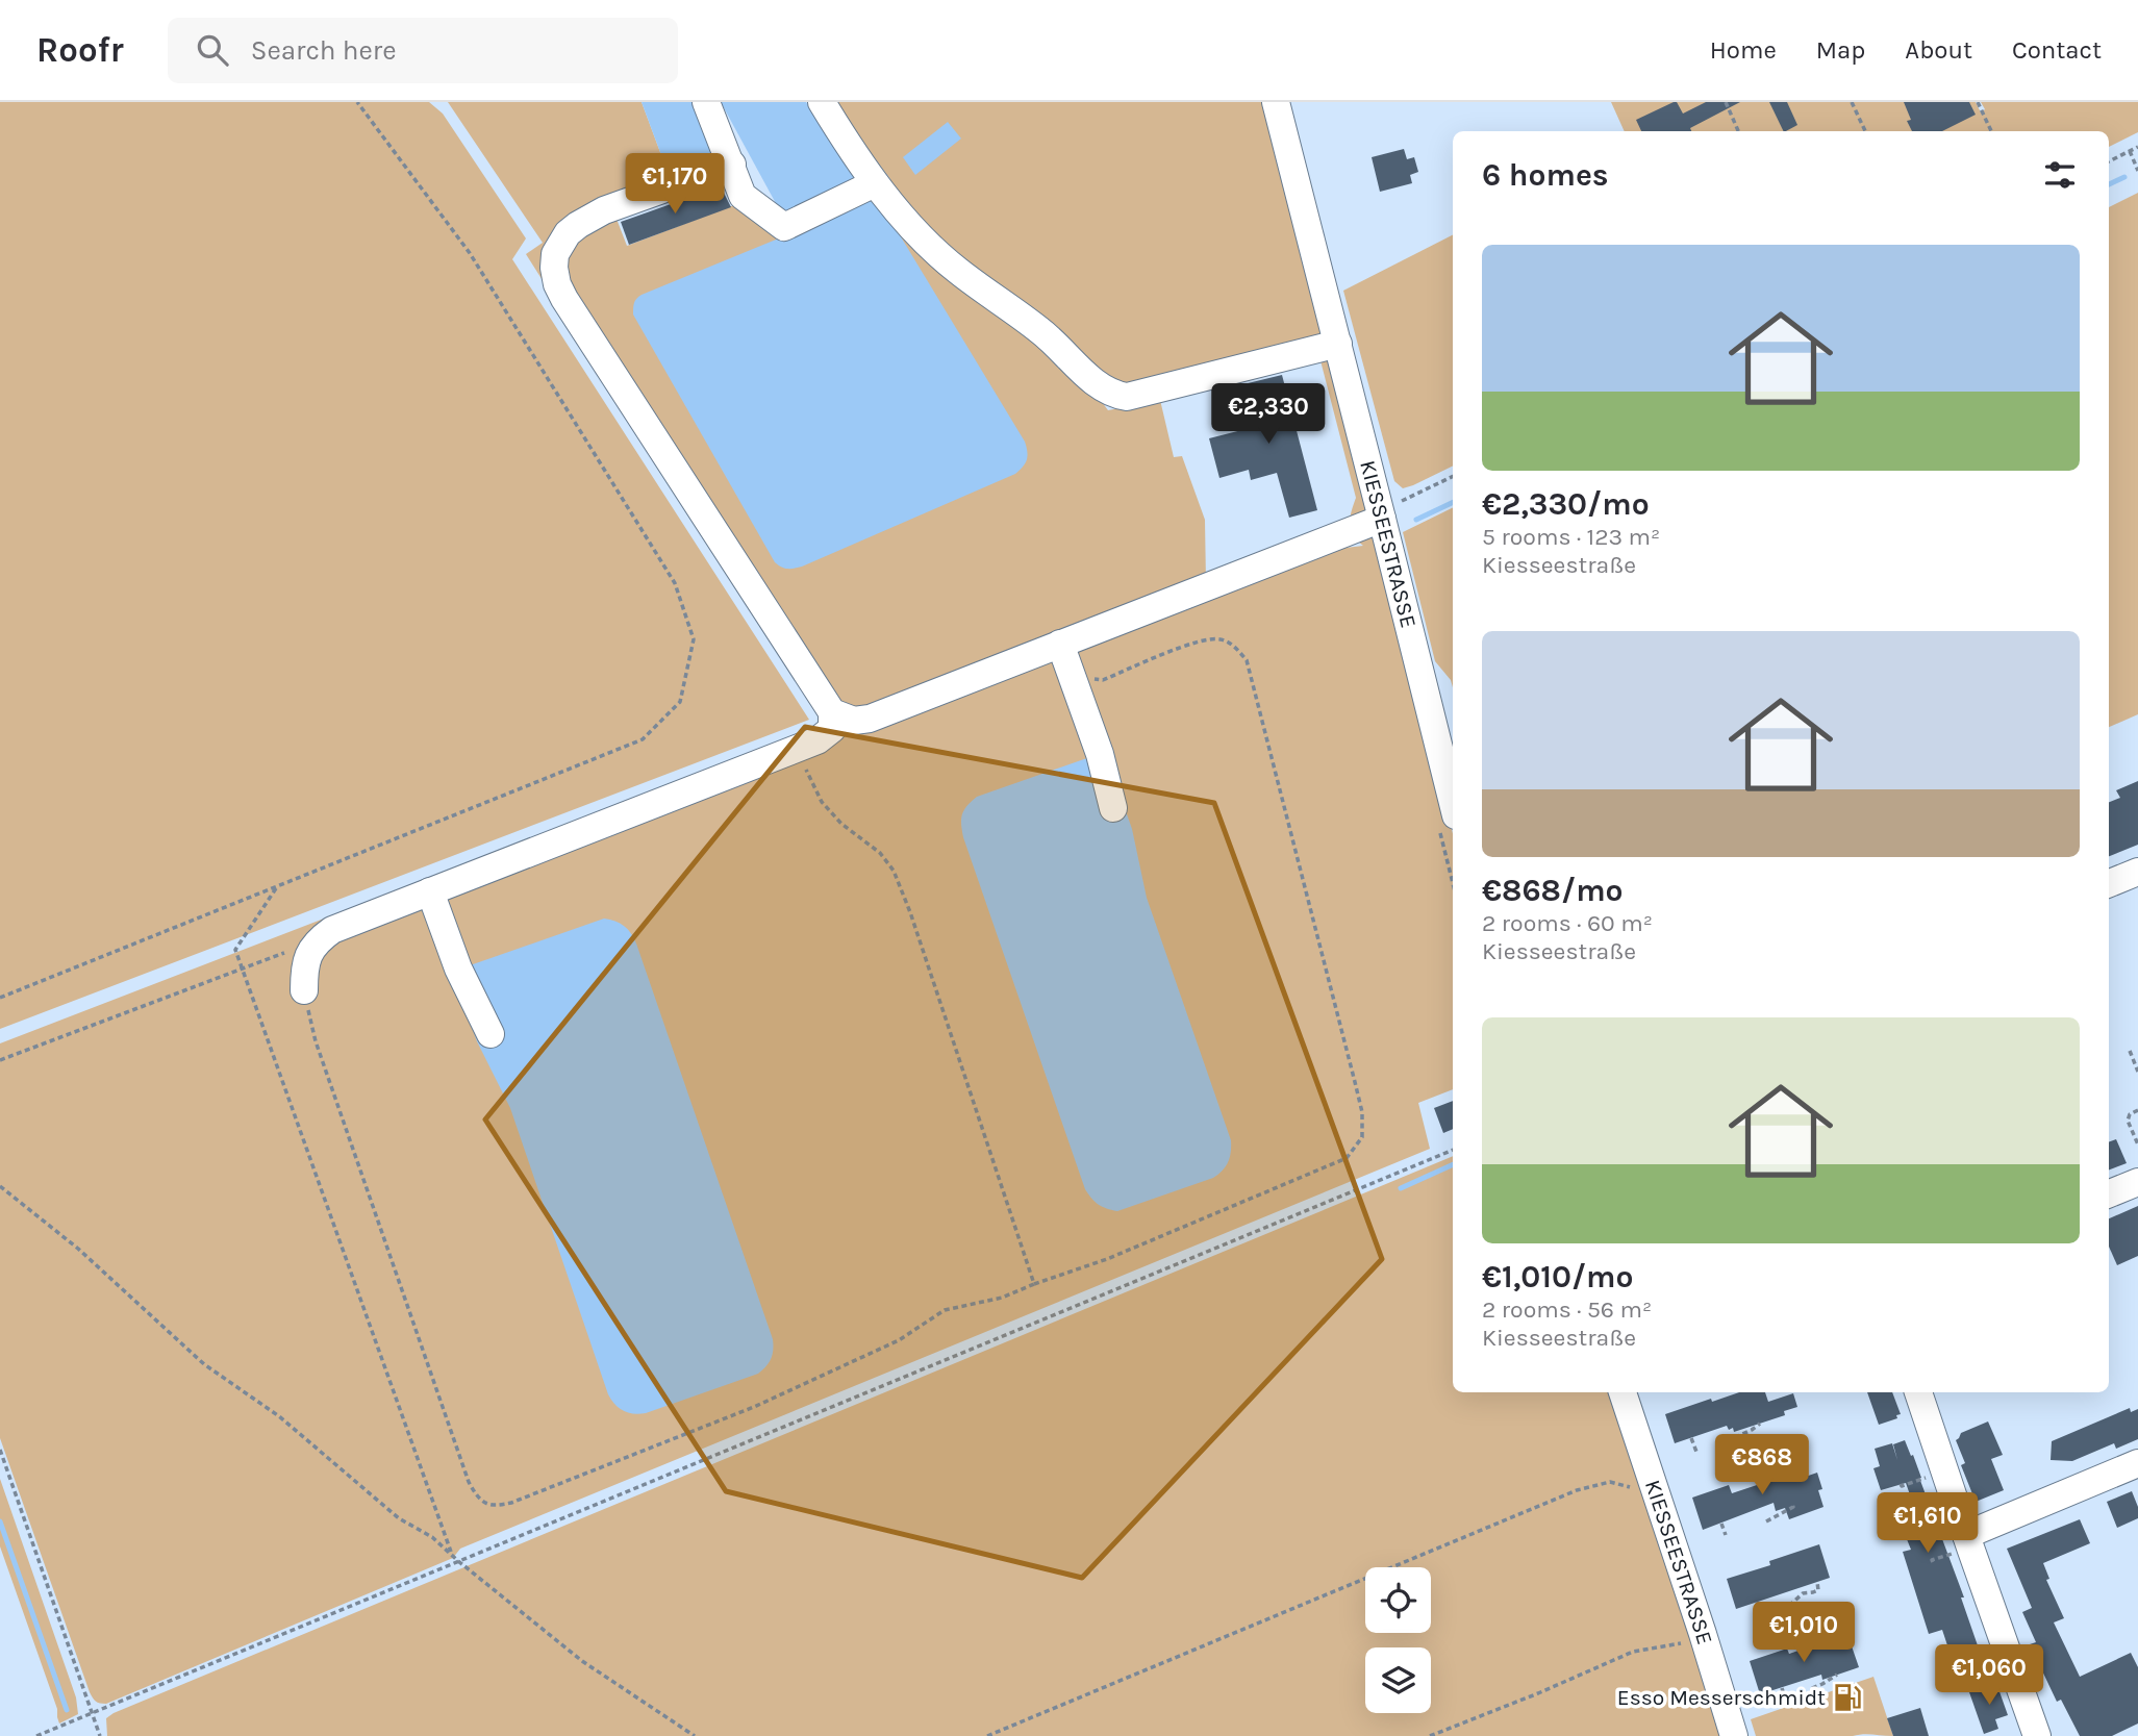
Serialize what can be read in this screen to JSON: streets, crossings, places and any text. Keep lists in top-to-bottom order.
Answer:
{
  "streets": {
    "street": ["KIESSEESTRASSE"]
  },
  "places": {
    "fuel station": ["Esso Messerschmidt"]
  },
  "page": {
    "header": "Roofr",
    "search": "Search here",
    "nav": [
      "Home",
      "Map",
      "About",
      "Contact"
    ],
    "heading": "6 homes",
    "price": [
      "€1,170",
      "€2,330",
      "€868",
      "€1,610",
      "€1,010",
      "€1,060"
    ],
    "list": [
      {
        "name": "€2,330/mo",
        "note": "5 rooms · 123 m² · Kiesseestraße"
      },
      {
        "name": "€868/mo",
        "note": "2 rooms · 60 m² · Kiesseestraße"
      },
      {
        "name": "€1,010/mo",
        "note": "2 rooms · 56 m² · Kiesseestraße"
      }
    ]
  }
}
